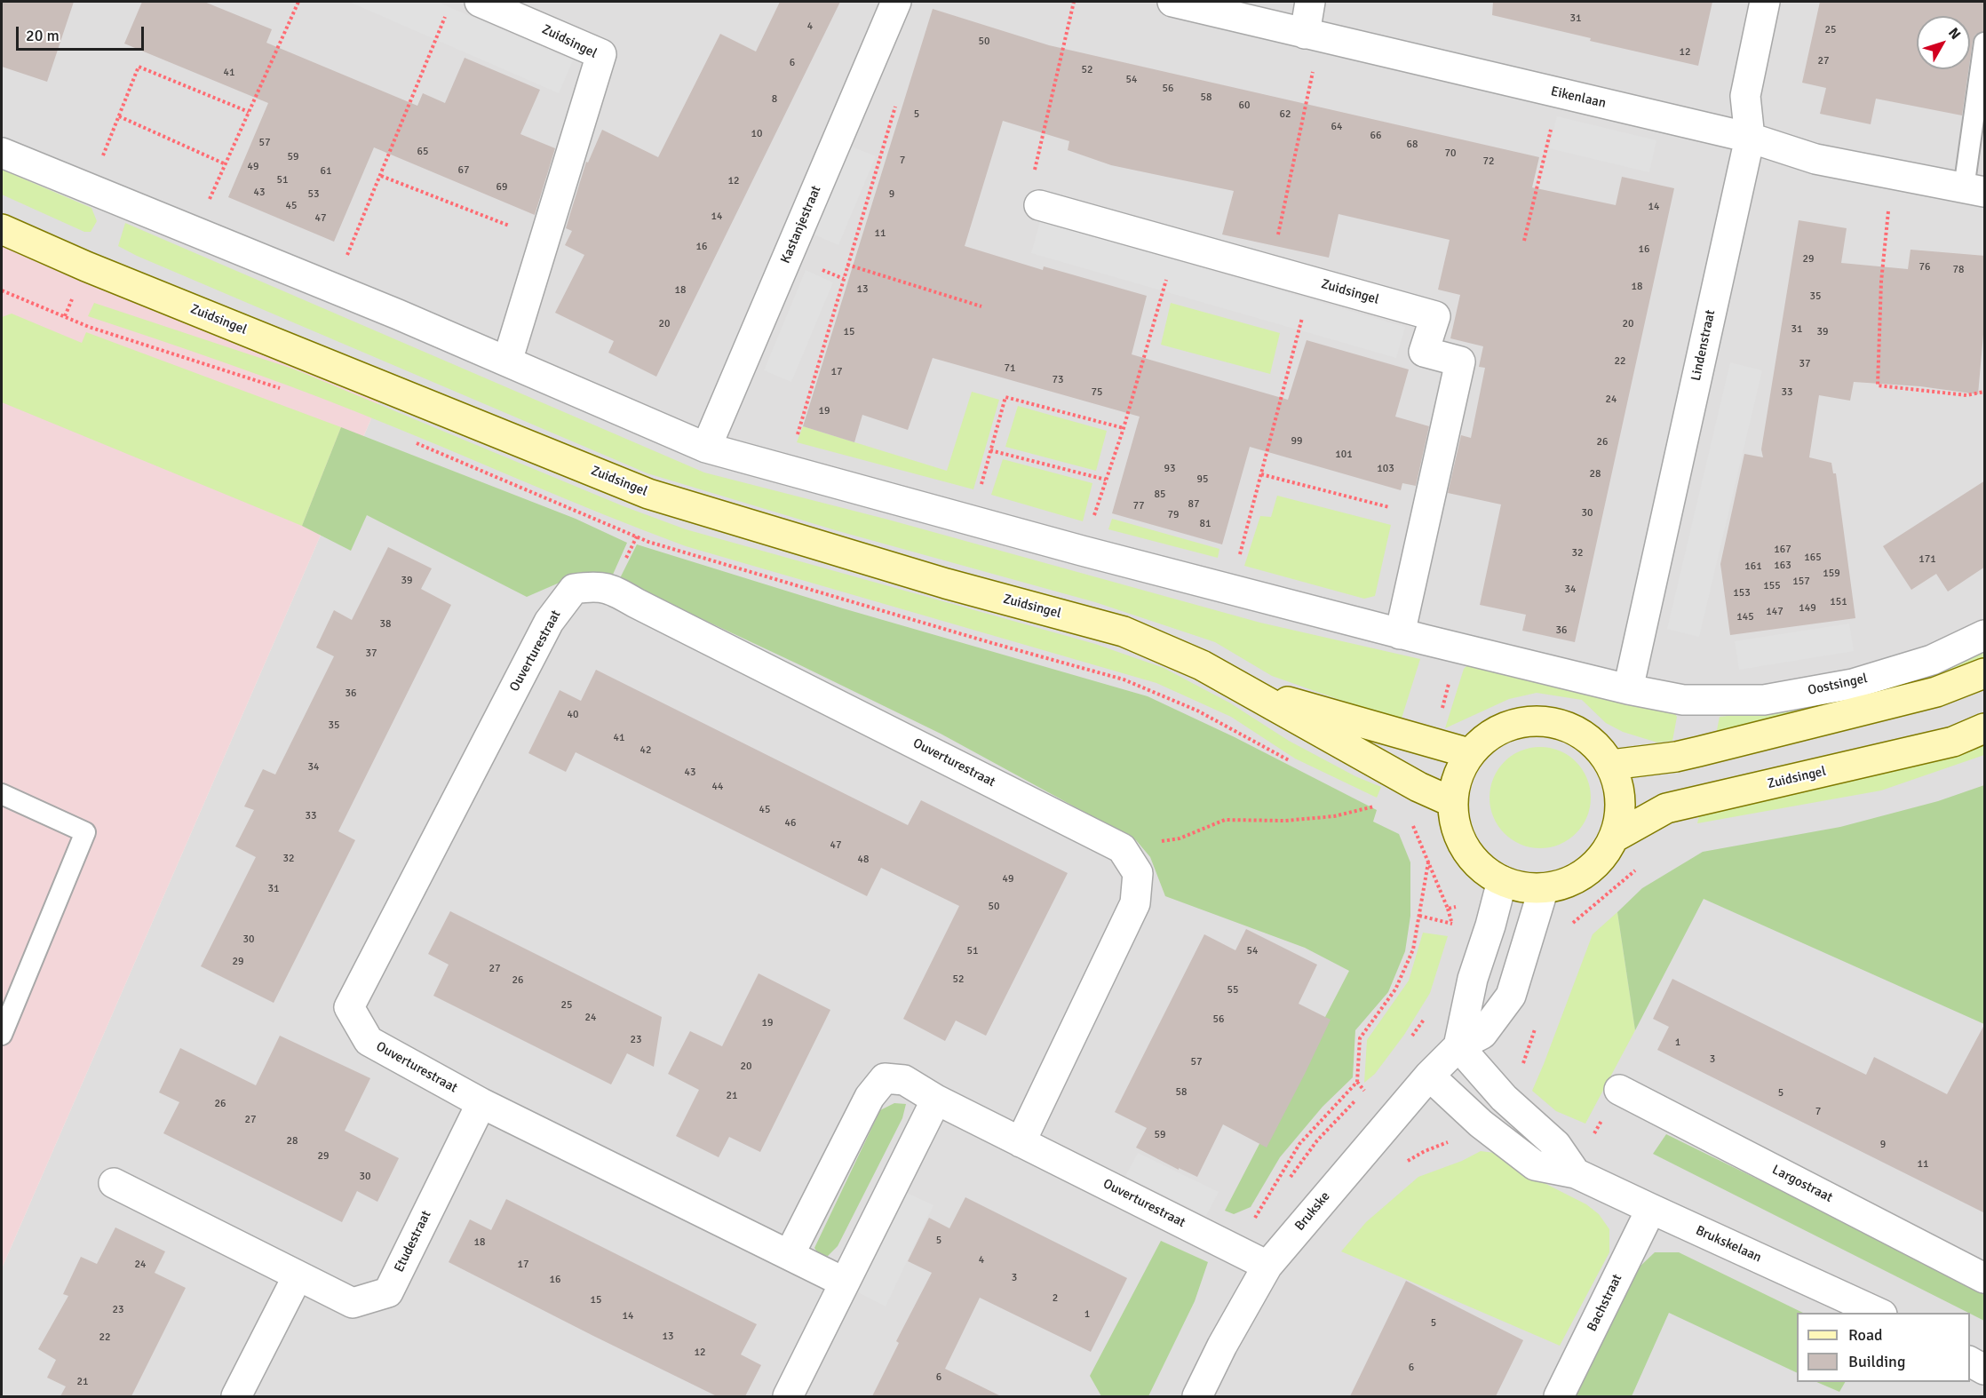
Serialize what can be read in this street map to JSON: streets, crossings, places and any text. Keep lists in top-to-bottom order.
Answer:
{
  "streets": {
    "main road": ["Zuidsingel"],
    "street": [
      "Eikenlaan",
      "Kastanjestraat",
      "Lindenstraat",
      "Ouverturestraat",
      "Oostsingel",
      "Largostraat",
      "Brukske",
      "Etudestraat",
      "Brukskelaan",
      "Bachstraat"
    ]
  },
  "crossings": [
    ["Zuidsingel", "Brukske"],
    ["Eikenlaan", "Lindenstraat"],
    ["Lindenstraat", "Oostsingel"],
    ["Ouverturestraat", "Brukske"],
    ["Ouverturestraat", "Etudestraat"],
    ["Brukske", "Brukskelaan"],
    ["Brukskelaan", "Bachstraat"]
  ],
  "house_numbers": [
    "31",
    "4",
    "25",
    "50",
    "12",
    "27",
    "6",
    "52",
    "41",
    "54",
    "56",
    "58",
    "8",
    "60",
    "5",
    "62",
    "64",
    "10",
    "66",
    "57",
    "68",
    "65",
    "70",
    "59",
    "7",
    "72",
    "49",
    "67",
    "61",
    "51",
    "12",
    "69",
    "43",
    "53",
    "9",
    "45",
    "14",
    "14",
    "47",
    "11",
    "16",
    "16",
    "29",
    "76",
    "78",
    "18",
    "13",
    "18",
    "35",
    "20",
    "20",
    "31",
    "15",
    "39",
    "22",
    "37",
    "71",
    "17",
    "73",
    "75",
    "33",
    "24",
    "19",
    "99",
    "26",
    "101",
    "93",
    "103",
    "28",
    "95",
    "85",
    "87",
    "77",
    "30",
    "79",
    "81",
    "167",
    "32",
    "165",
    "171",
    "163",
    "161",
    "159",
    "39",
    "157",
    "155",
    "34",
    "153",
    "151",
    "149",
    "147",
    "145",
    "38",
    "36",
    "37",
    "36",
    "40",
    "35",
    "41",
    "42",
    "34",
    "43",
    "44",
    "45",
    "33",
    "46",
    "47",
    "32",
    "48",
    "49",
    "31",
    "50",
    "30",
    "51",
    "54",
    "29",
    "27",
    "52",
    "26",
    "55",
    "25",
    "24",
    "56",
    "19",
    "23",
    "1",
    "3",
    "57",
    "20",
    "58",
    "5",
    "21",
    "26",
    "7",
    "27",
    "59",
    "28",
    "9",
    "29",
    "11",
    "30",
    "5",
    "18",
    "4",
    "24",
    "17",
    "3",
    "16",
    "2",
    "15",
    "23",
    "1",
    "14",
    "5",
    "13",
    "22",
    "12",
    "6",
    "6",
    "21"
  ],
  "legend": ["Road", "Building"],
  "scale_bar": "20 m",
  "north": "top right"
}
